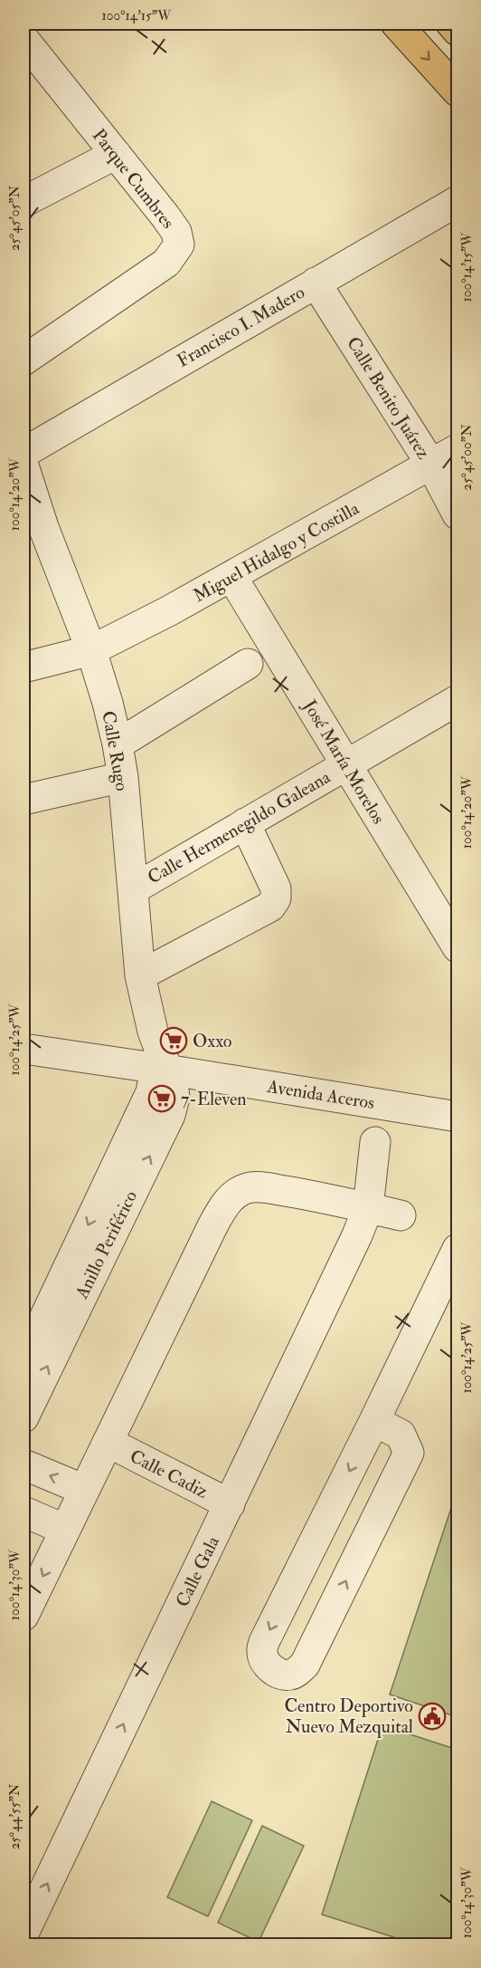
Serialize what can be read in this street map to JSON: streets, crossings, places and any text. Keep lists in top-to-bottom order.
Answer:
{
  "streets": {
    "street": [
      "Parque Cumbres",
      "Francisco I. Madero",
      "Calle Benito Juárez",
      "Miguel Hidalgo y Costilla",
      "Calle Rugo",
      "José María Morelos",
      "Calle Hermenegildo Galeana",
      "Avenida Aceros",
      "Anillo Periférico",
      "Calle Cadiz",
      "Calle Gala"
    ]
  },
  "crossings": [
    ["Francisco I. Madero", "Calle Benito Juárez"],
    ["Calle Benito Juárez", "Miguel Hidalgo y Costilla"],
    ["Miguel Hidalgo y Costilla", "Calle Rugo"],
    ["Miguel Hidalgo y Costilla", "José María Morelos"],
    ["Calle Rugo", "Calle Hermenegildo Galeana"],
    ["Calle Rugo", "Avenida Aceros"],
    ["Calle Rugo", "Anillo Periférico"],
    ["José María Morelos", "Calle Hermenegildo Galeana"],
    ["Avenida Aceros", "Anillo Periférico"],
    ["Calle Cadiz", "Calle Gala"]
  ],
  "places": {
    "supermarket": ["Oxxo", "7-Eleven"],
    "public building": ["Centro Deportivo Nuevo Mezquital"]
  },
  "coordinates": [
    "100°14'15\"W",
    "25°45'05\"N",
    "25°45'00\"N",
    "100°14'20\"W",
    "100°14'25\"W",
    "100°14'30\"W",
    "25°44'55\"N"
  ]
}
